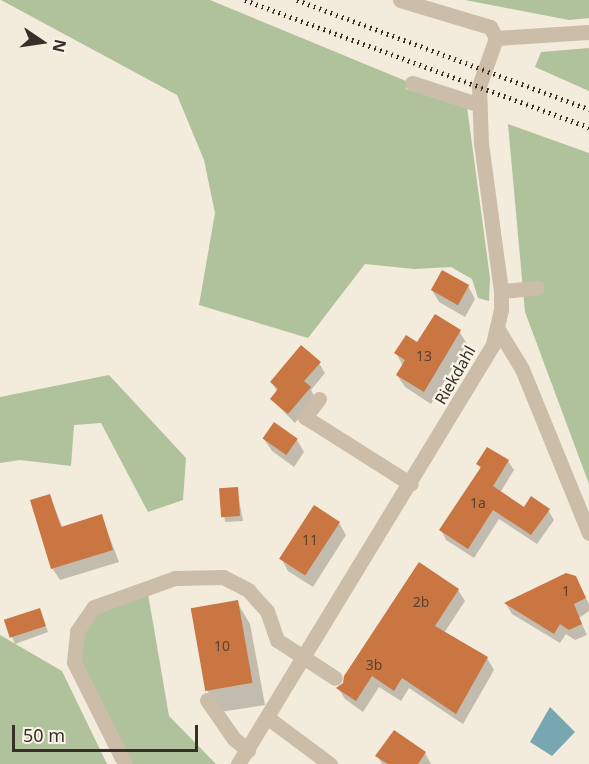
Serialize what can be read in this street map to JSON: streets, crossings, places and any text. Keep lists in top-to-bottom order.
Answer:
{
  "streets": {
    "street": ["Riekdahl"]
  },
  "house_numbers": [
    "13",
    "1a",
    "11",
    "1",
    "2b",
    "10",
    "3b"
  ],
  "scale_bar": "50 m",
  "north": "right"
}
